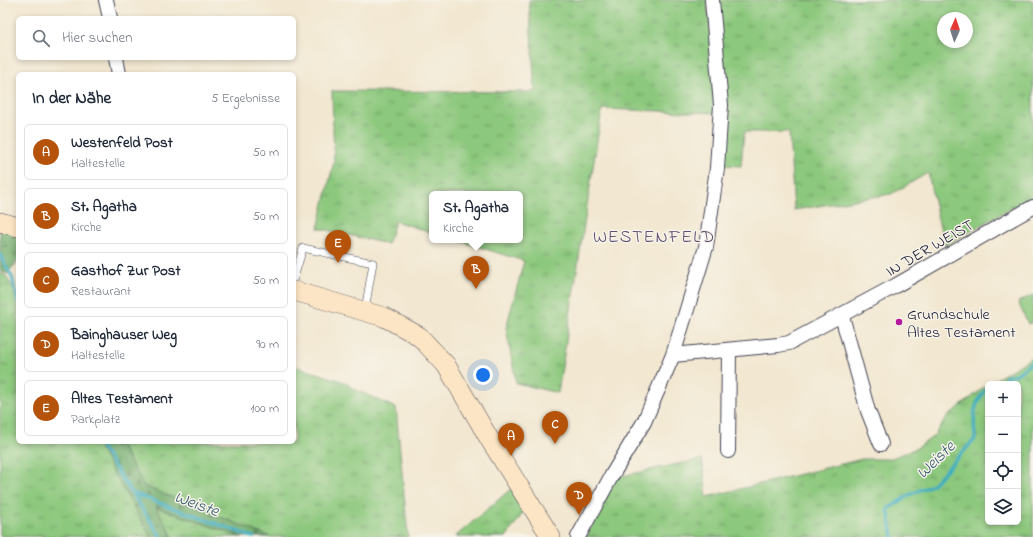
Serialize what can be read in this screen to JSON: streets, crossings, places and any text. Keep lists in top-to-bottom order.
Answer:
{
  "streets": {
    "street": ["IN DER WEIST"]
  },
  "districts": ["WESTENFELD"],
  "water": ["Weiste"],
  "places": ["Grundschule Altes Testament"],
  "north": "top",
  "page": {
    "search": "Hier suchen",
    "heading": ["In der Nähe", "5 Ergebnisse"],
    "list": [
      {
        "mark": "A",
        "name": "Westenfeld Post",
        "note": "Haltestelle",
        "value": "50 m"
      },
      {
        "mark": "B",
        "name": "St. Agatha",
        "note": "Kirche",
        "value": "50 m"
      },
      {
        "mark": "C",
        "name": "Gasthof Zur Post",
        "note": "Restaurant",
        "value": "50 m"
      },
      {
        "mark": "D",
        "name": "Bainghauser Weg",
        "note": "Haltestelle",
        "value": "90 m"
      },
      {
        "mark": "E",
        "name": "Altes Testament",
        "note": "Parkplatz",
        "value": "100 m"
      }
    ],
    "popup": ["St. Agatha", "Kirche"],
    "pins": [
      "E",
      "B",
      "C",
      "A",
      "D"
    ],
    "map_buttons": ["+", "−"]
  }
}
